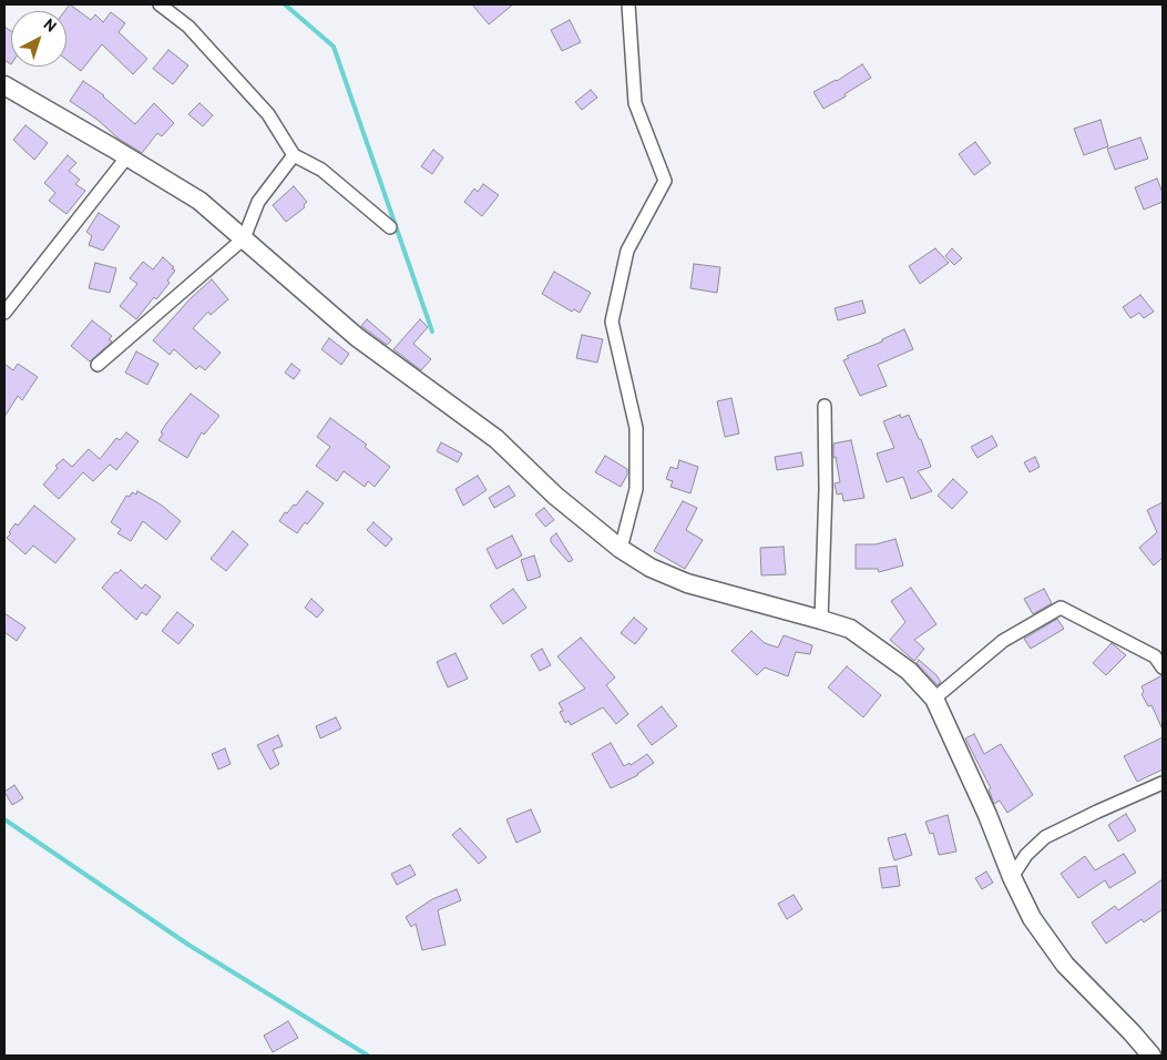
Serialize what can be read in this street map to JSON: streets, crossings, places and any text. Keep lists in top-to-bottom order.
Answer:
{
  "north": "top right"
}
